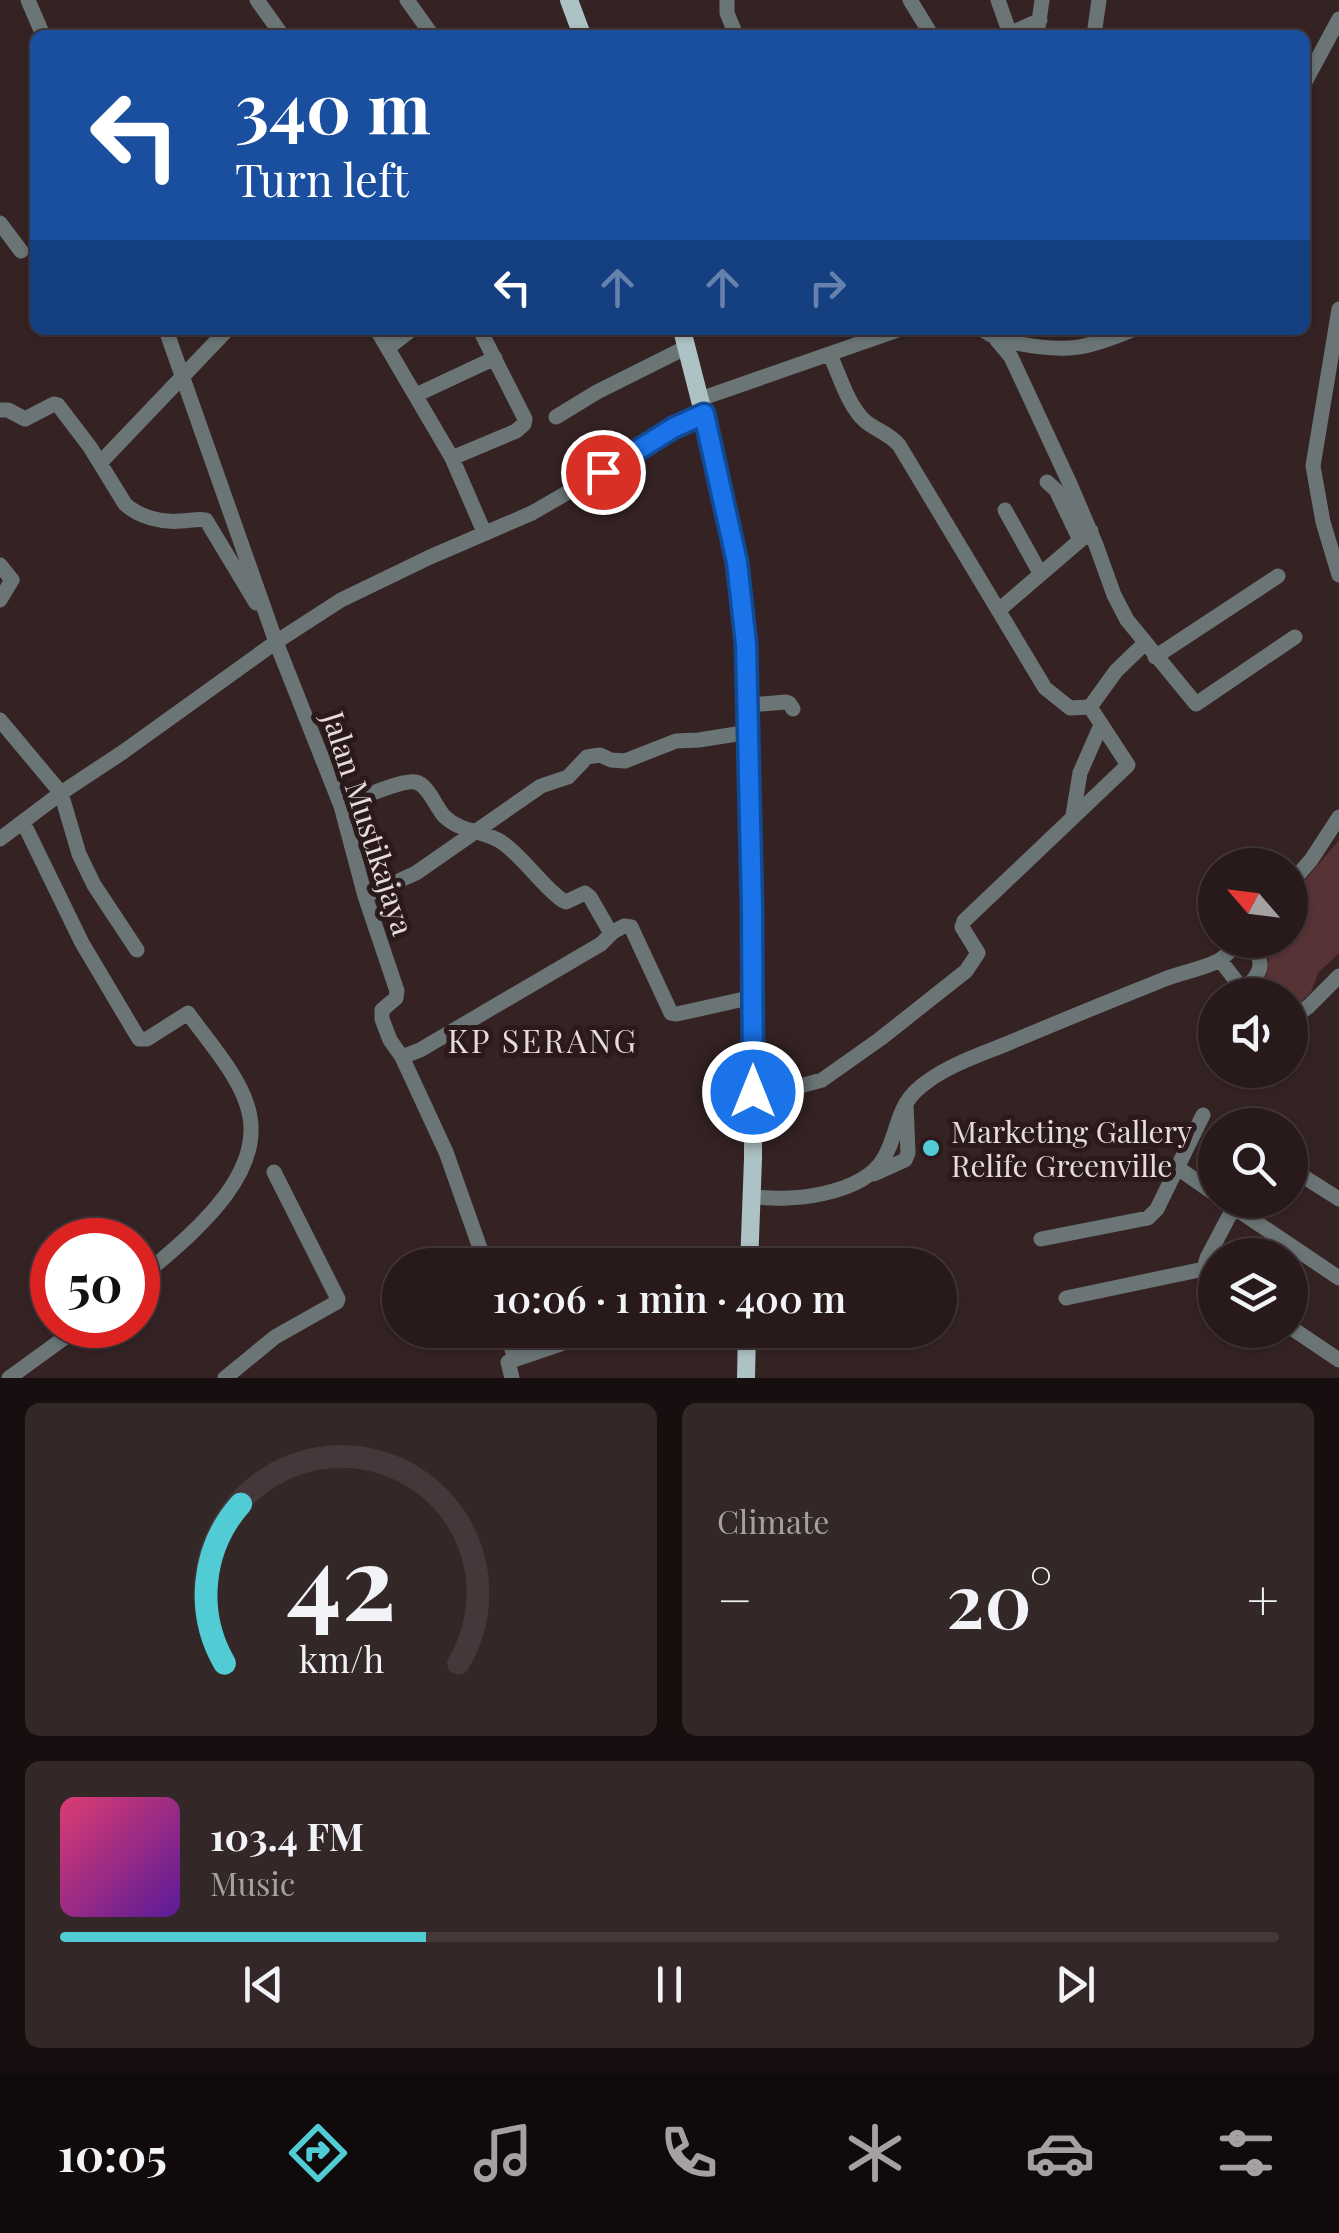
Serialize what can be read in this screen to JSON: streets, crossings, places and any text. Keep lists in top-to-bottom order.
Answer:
{
  "streets": {
    "street": ["Jalan Mustikajaya"]
  },
  "districts": ["KP SERANG"],
  "places": ["Marketing Gallery Relife Greenville"],
  "north": "top left",
  "page": {
    "turn": ["340 m", "Turn left"],
    "limit": "50",
    "trip": "10:06 · 1 min · 400 m",
    "tile": "Climate",
    "heat": ["−", "20°", "+"],
    "song": ["103.4 FM", "Music"],
    "tabs": "10:05",
    "gauge": ["42", "km/h"]
  }
}
